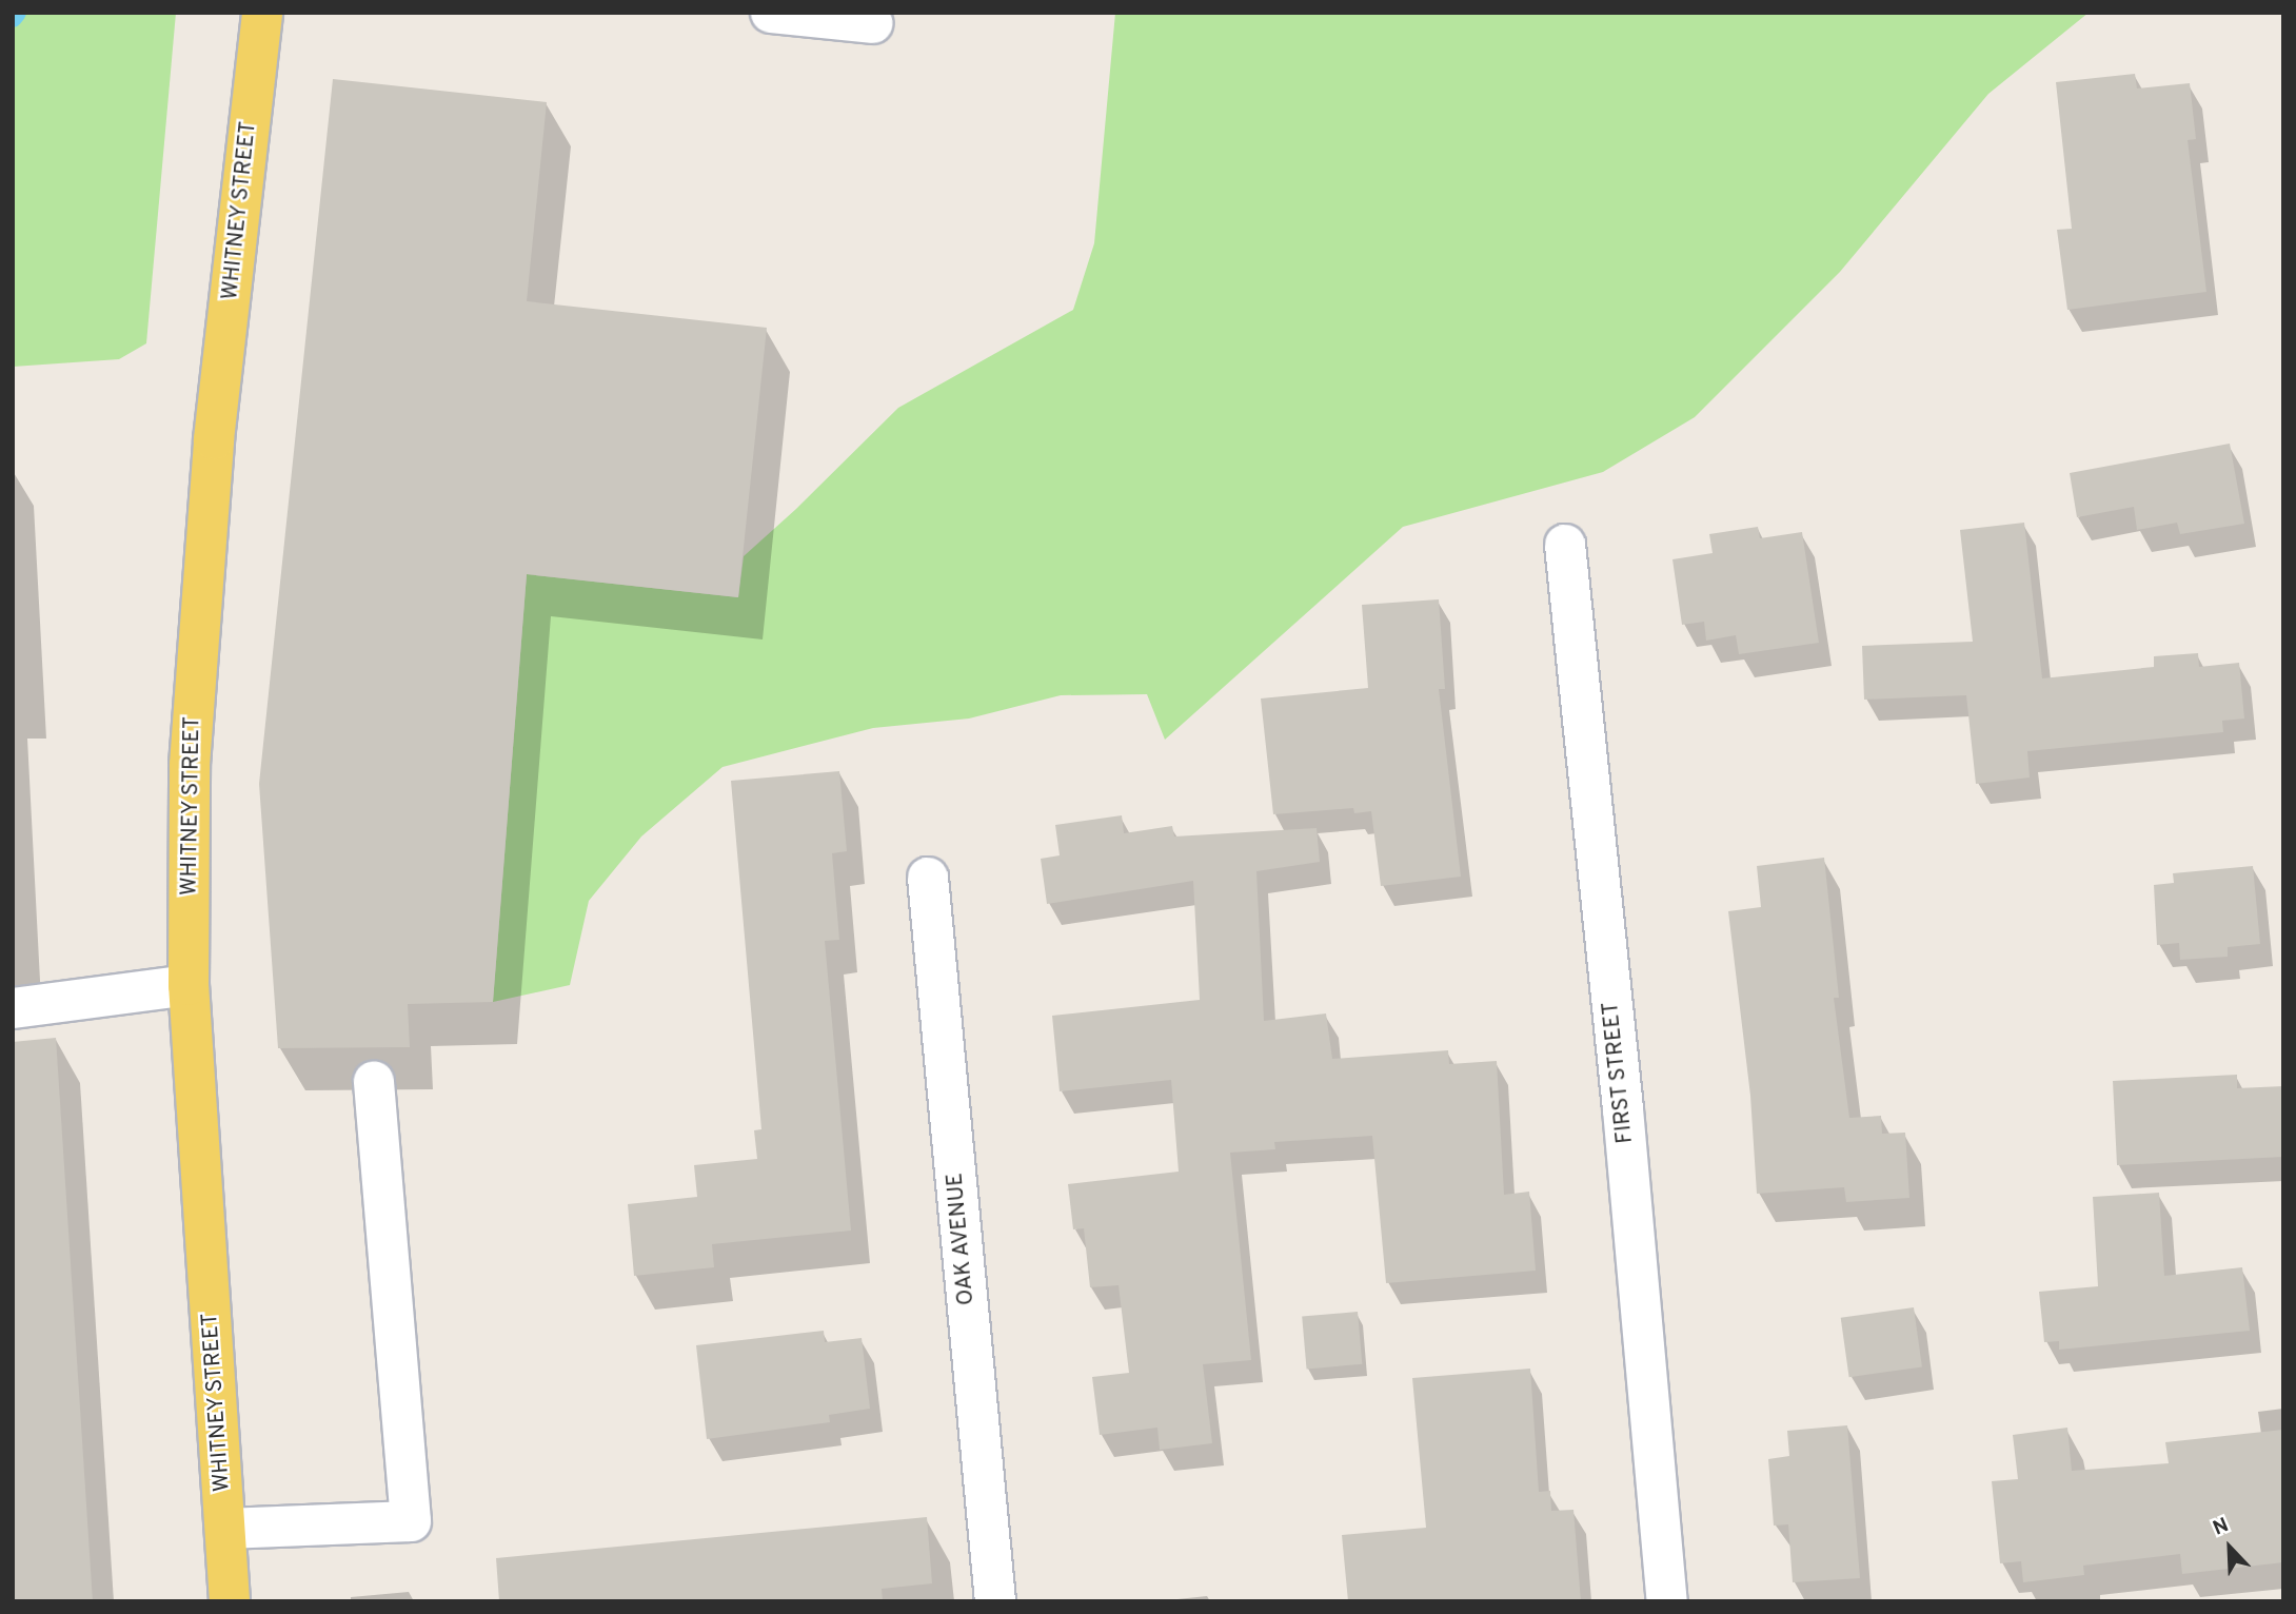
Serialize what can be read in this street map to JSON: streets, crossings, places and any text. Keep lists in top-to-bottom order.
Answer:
{
  "streets": {
    "main road": ["WHITNEY STREET"],
    "street": ["FIRST STREET", "OAK AVENUE"]
  },
  "north": "top left"
}
